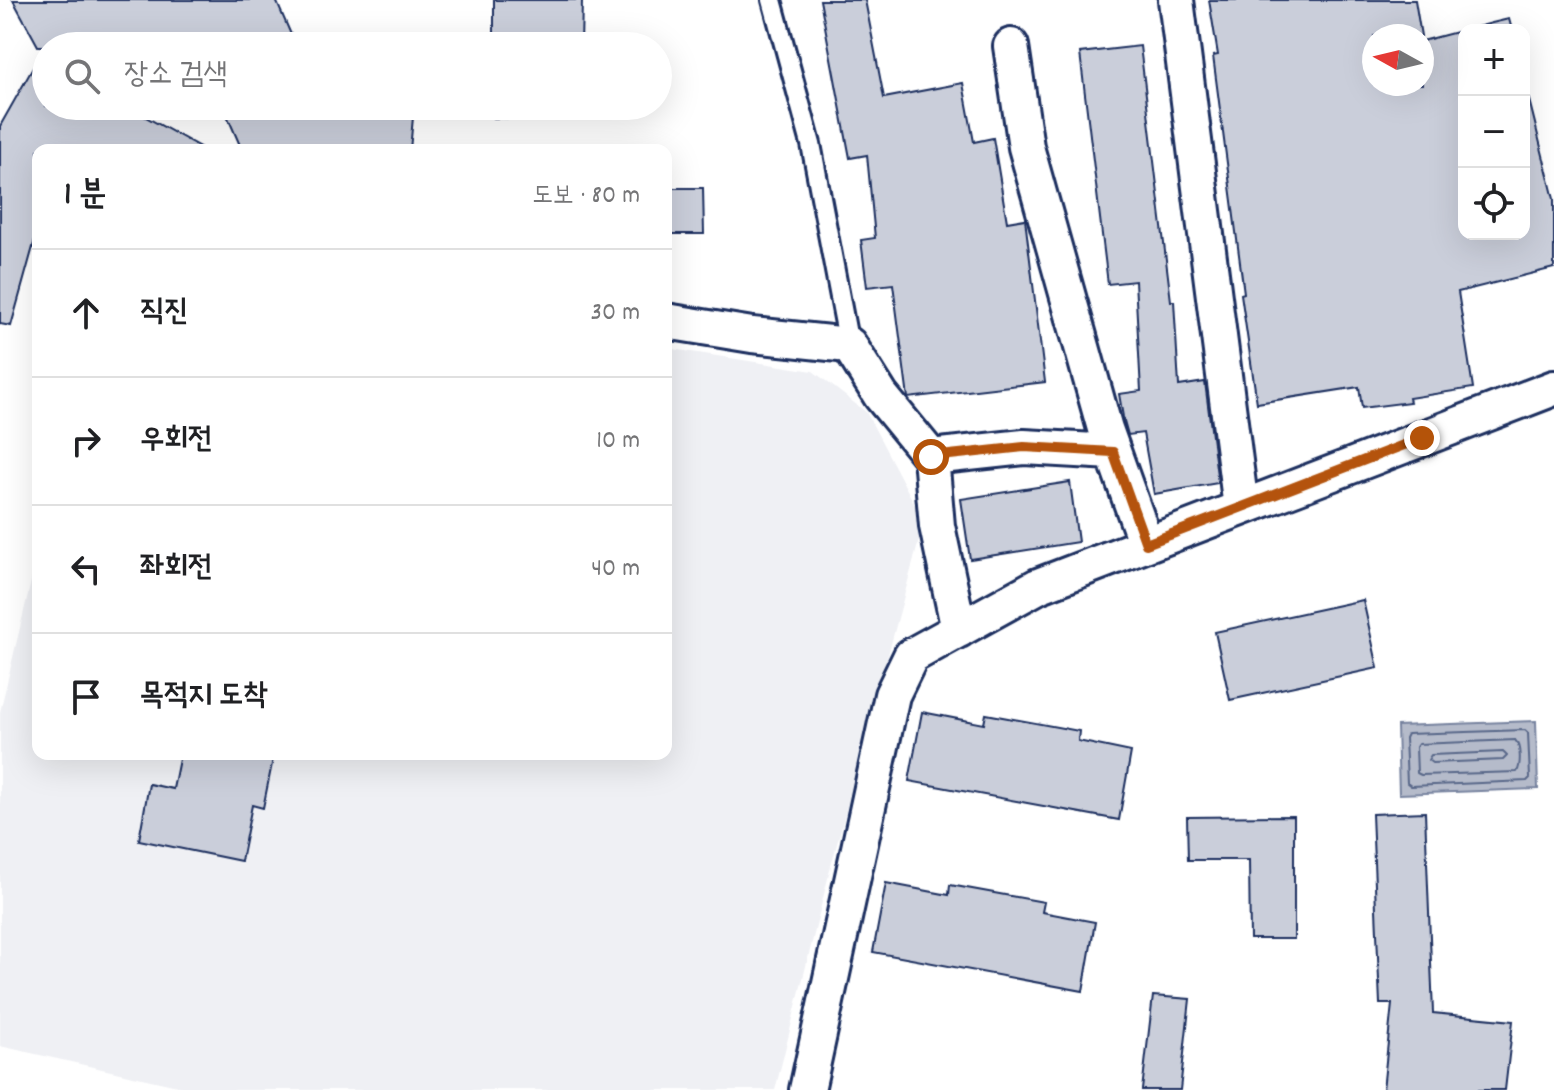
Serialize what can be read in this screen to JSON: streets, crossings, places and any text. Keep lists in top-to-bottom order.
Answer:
{
  "north": "left",
  "page": {
    "map_buttons": ["+", "−"],
    "search": "장소 검색",
    "heading": ["1 분", "도보 · 80 m"],
    "list": [
      ["직진", "30 m"],
      ["우회전", "10 m"],
      ["좌회전", "40 m"],
      "목적지 도착"
    ]
  }
}
